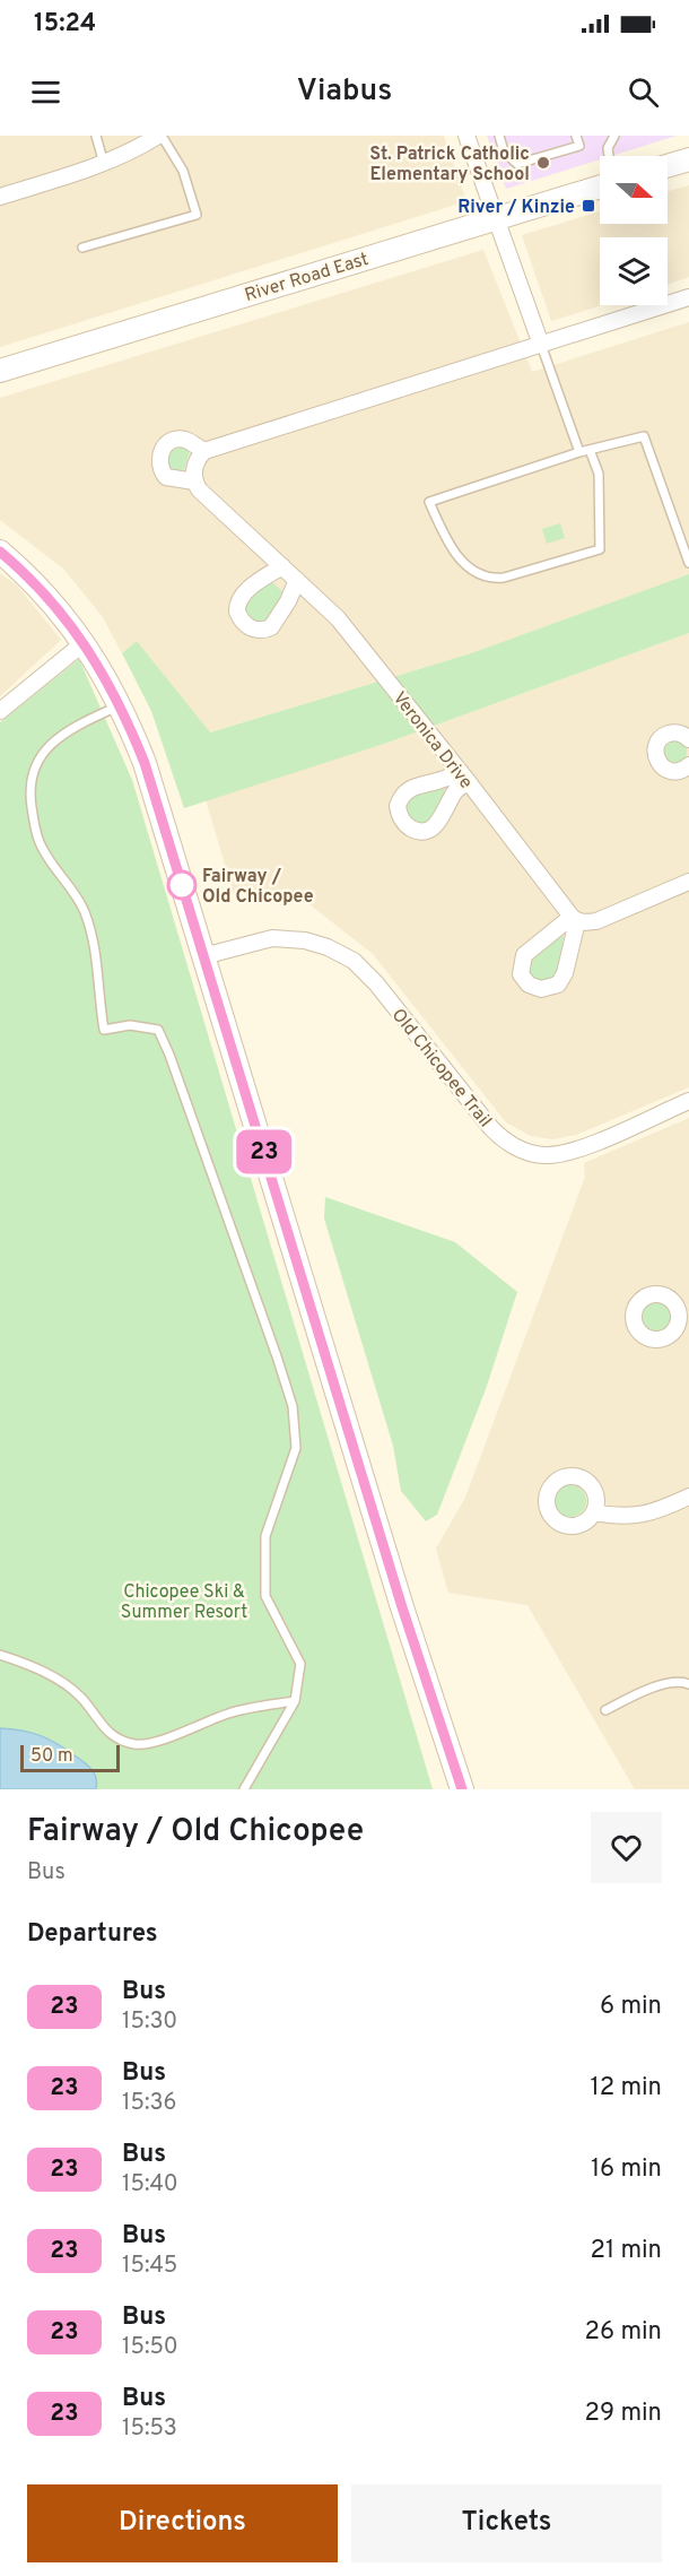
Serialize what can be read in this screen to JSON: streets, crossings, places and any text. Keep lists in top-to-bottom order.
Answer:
{
  "streets": {
    "main road": ["River Road East"],
    "street": ["Veronica Drive", "Old Chicopee Trail"]
  },
  "parks": ["Chicopee Ski & Summer Resort"],
  "places": {
    "other": ["St. Patrick Catholic Elementary School", "Fairway / Old Chicopee"],
    "transit": ["River / Kinzie"]
  },
  "lines": ["bus line 23"],
  "scale_bar": "50 m",
  "north": "right",
  "page": {
    "status": "15:24",
    "header": "Viabus",
    "on_map": "23",
    "scale": "50 m",
    "heading": [
      ["Fairway / Old Chicopee", "Bus"],
      "Departures"
    ],
    "list": [
      {
        "mark": "23",
        "name": "Bus",
        "note": "15:30",
        "value": "6 min"
      },
      {
        "mark": "23",
        "name": "Bus",
        "note": "15:36",
        "value": "12 min"
      },
      {
        "mark": "23",
        "name": "Bus",
        "note": "15:40",
        "value": "16 min"
      },
      {
        "mark": "23",
        "name": "Bus",
        "note": "15:45",
        "value": "21 min"
      },
      {
        "mark": "23",
        "name": "Bus",
        "note": "15:50",
        "value": "26 min"
      },
      {
        "mark": "23",
        "name": "Bus",
        "note": "15:53",
        "value": "29 min"
      }
    ],
    "buttons": ["Directions", "Tickets"]
  }
}
